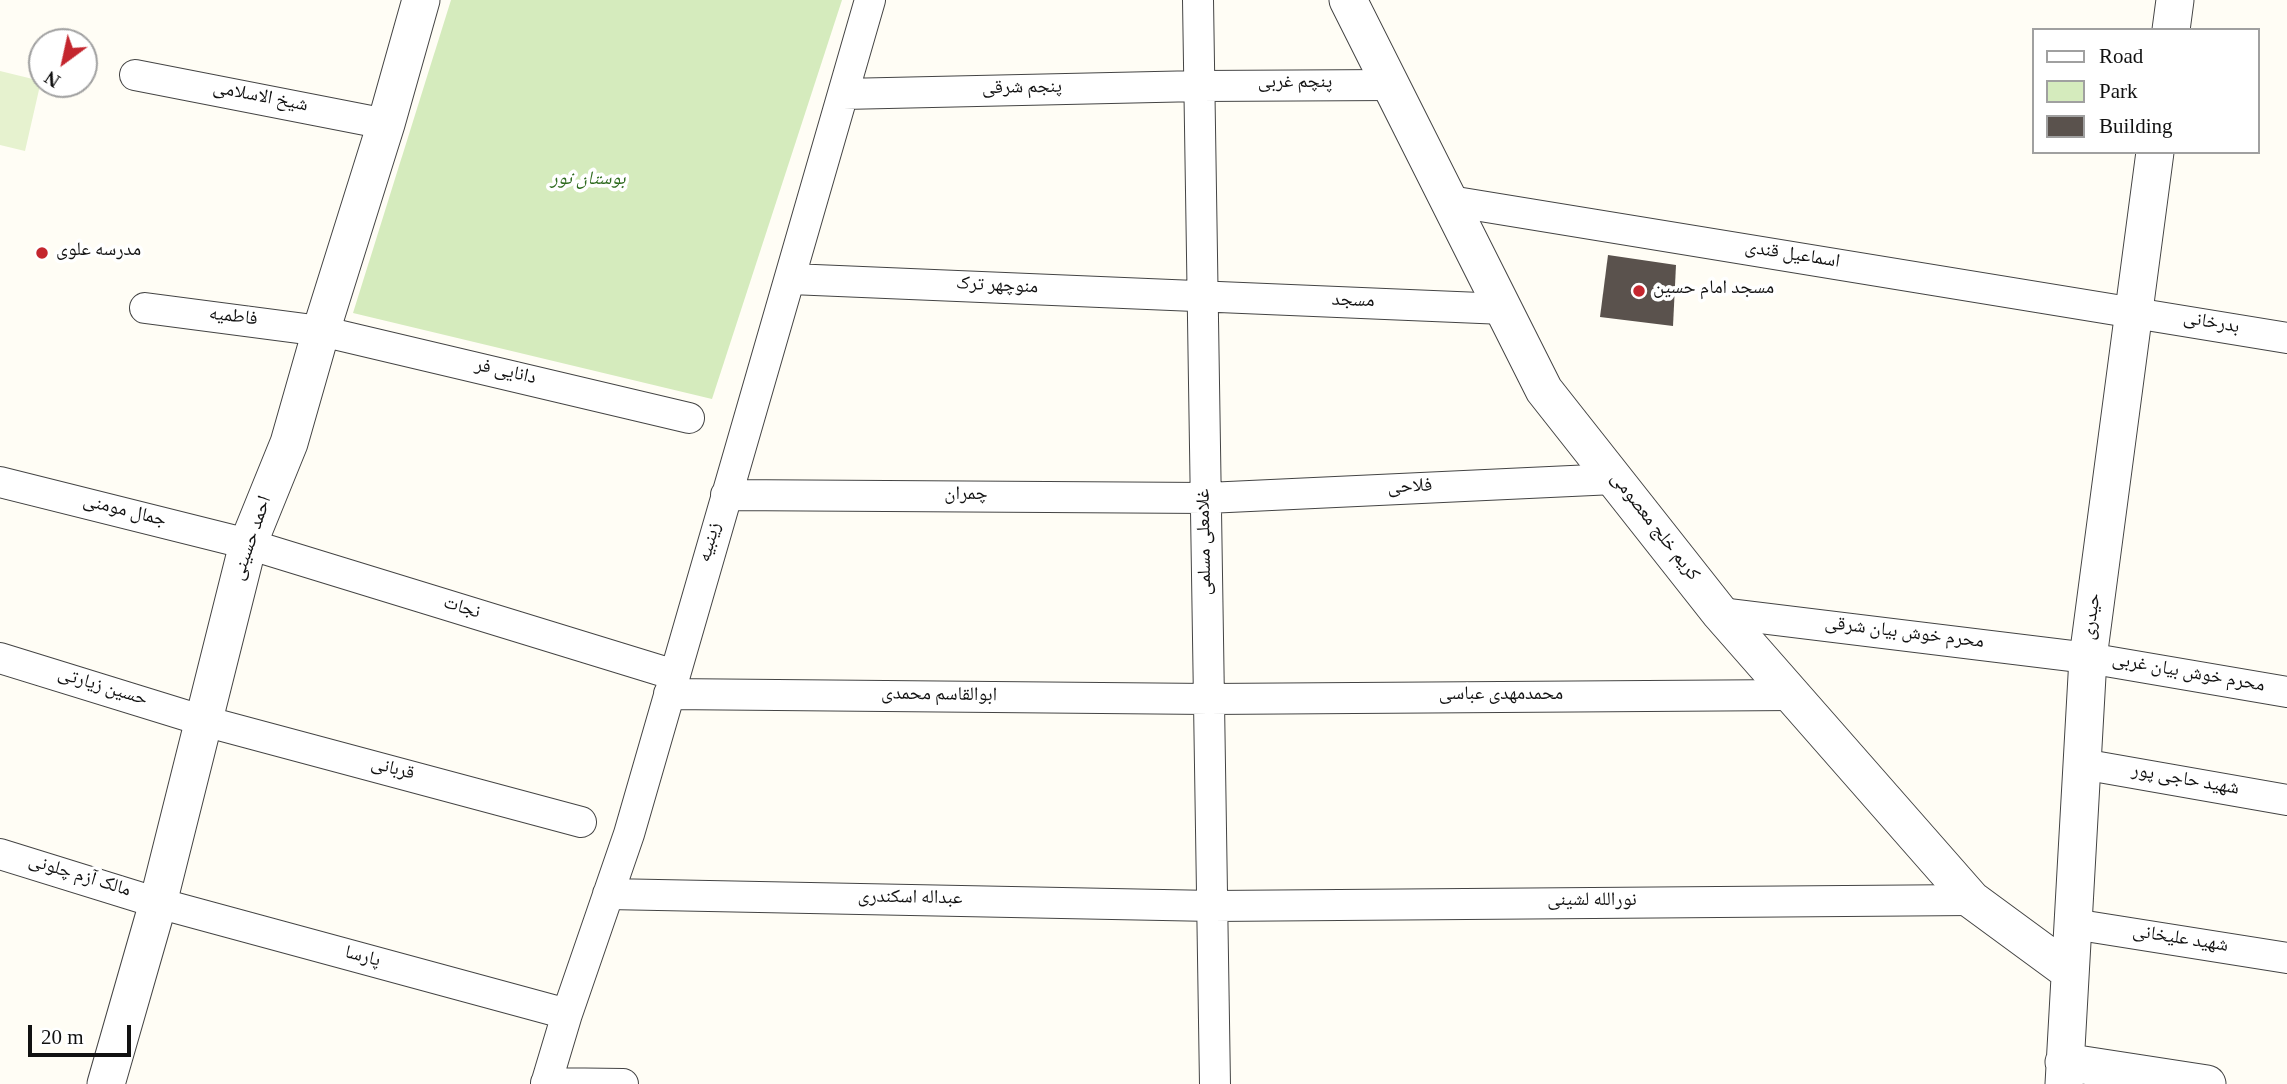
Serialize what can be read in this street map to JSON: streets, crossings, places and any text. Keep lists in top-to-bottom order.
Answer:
{
  "streets": {
    "street": [
      "پنچم غربی",
      "پنجم شرقی",
      "شیخ الاسلامی",
      "اسماعیل قندی",
      "منوچهر ترک",
      "مسجد",
      "فاطمیه",
      "بدرخانی",
      "دانایی فر",
      "فلاحی",
      "چمران",
      "جمال مومنی",
      "کریم خلج معصومی",
      "احمد حسینی",
      "غلامعلی مسلمی",
      "زینبیه",
      "نجات",
      "حیدری",
      "محرم خوش بیان شرقی",
      "محرم خوش بیان غربی",
      "حسین زیارتی",
      "ابوالقاسم محمدی",
      "محمدمهدی عباسی",
      "قربانی",
      "شهید حاجی پور",
      "مالک آزم چلونی",
      "عبداله اسکندری",
      "نورالله لشینی",
      "شهید علیخانی",
      "پارسا"
    ]
  },
  "crossings": [
    ["پنچم غربی", "پنجم شرقی"],
    ["پنچم غربی", "کریم خلج معصومی"],
    ["پنچم غربی", "غلامعلی مسلمی"],
    ["پنجم شرقی", "غلامعلی مسلمی"],
    ["پنجم شرقی", "زینبیه"],
    ["شیخ الاسلامی", "احمد حسینی"],
    ["اسماعیل قندی", "بدرخانی"],
    ["اسماعیل قندی", "کریم خلج معصومی"],
    ["اسماعیل قندی", "حیدری"],
    ["منوچهر ترک", "مسجد"],
    ["منوچهر ترک", "غلامعلی مسلمی"],
    ["منوچهر ترک", "زینبیه"],
    ["مسجد", "کریم خلج معصومی"],
    ["مسجد", "غلامعلی مسلمی"],
    ["فاطمیه", "دانایی فر"],
    ["فاطمیه", "احمد حسینی"],
    ["بدرخانی", "حیدری"],
    ["دانایی فر", "احمد حسینی"],
    ["فلاحی", "چمران"],
    ["فلاحی", "کریم خلج معصومی"],
    ["فلاحی", "غلامعلی مسلمی"],
    ["چمران", "غلامعلی مسلمی"],
    ["چمران", "زینبیه"],
    ["جمال مومنی", "احمد حسینی"],
    ["جمال مومنی", "نجات"],
    ["کریم خلج معصومی", "حیدری"],
    ["کریم خلج معصومی", "محرم خوش بیان شرقی"],
    ["کریم خلج معصومی", "محمدمهدی عباسی"],
    ["کریم خلج معصومی", "نورالله لشینی"],
    ["احمد حسینی", "نجات"],
    ["احمد حسینی", "حسین زیارتی"],
    ["احمد حسینی", "قربانی"],
    ["احمد حسینی", "مالک آزم چلونی"],
    ["احمد حسینی", "پارسا"],
    ["غلامعلی مسلمی", "ابوالقاسم محمدی"],
    ["غلامعلی مسلمی", "محمدمهدی عباسی"],
    ["غلامعلی مسلمی", "عبداله اسکندری"],
    ["غلامعلی مسلمی", "نورالله لشینی"],
    ["زینبیه", "نجات"],
    ["زینبیه", "ابوالقاسم محمدی"],
    ["زینبیه", "عبداله اسکندری"],
    ["زینبیه", "پارسا"],
    ["نجات", "ابوالقاسم محمدی"],
    ["حیدری", "محرم خوش بیان شرقی"],
    ["حیدری", "محرم خوش بیان غربی"],
    ["حیدری", "شهید حاجی پور"],
    ["حیدری", "شهید علیخانی"],
    ["محرم خوش بیان شرقی", "محرم خوش بیان غربی"],
    ["حسین زیارتی", "قربانی"],
    ["ابوالقاسم محمدی", "محمدمهدی عباسی"],
    ["مالک آزم چلونی", "پارسا"],
    ["عبداله اسکندری", "نورالله لشینی"]
  ],
  "parks": ["بوستان نور"],
  "places": ["مدرسه علوی", "مسجد امام حسین"],
  "legend": ["Road", "Park", "Building"],
  "scale_bar": "20 m",
  "north": "bottom left"
}
